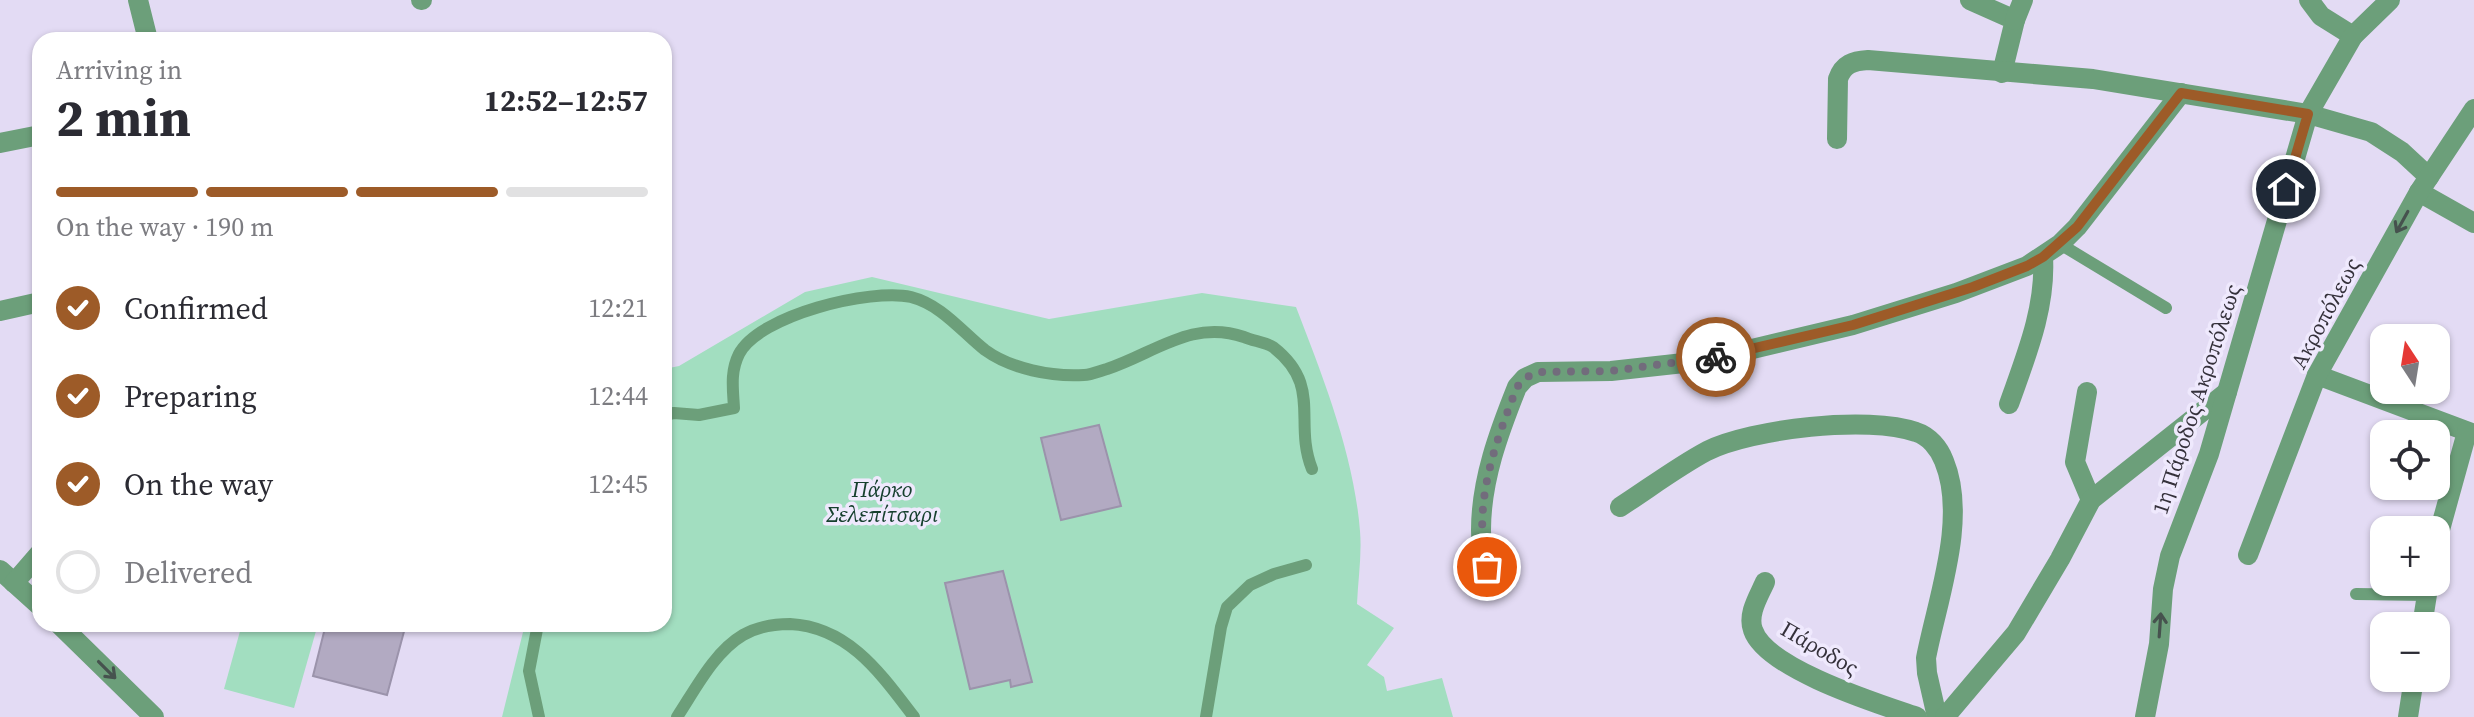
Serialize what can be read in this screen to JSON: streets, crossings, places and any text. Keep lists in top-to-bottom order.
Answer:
{
  "streets": {
    "street": ["Ακροπόλεως", "1η Πάροδος Ακροπόλεως", "Πάροδος"]
  },
  "one_way": ["Ακροπόλεως"],
  "parks": ["Πάρκο Σελεπίτσαρι"],
  "north": "top",
  "page": {
    "heading": ["2 min", "Arriving in", "12:52–12:57"],
    "bar": "On the way · 190 m",
    "list": [
      ["Confirmed", "12:21"],
      ["Preparing", "12:44"],
      ["On the way", "12:45"],
      "Delivered"
    ],
    "map_buttons": ["+", "−"]
  }
}
